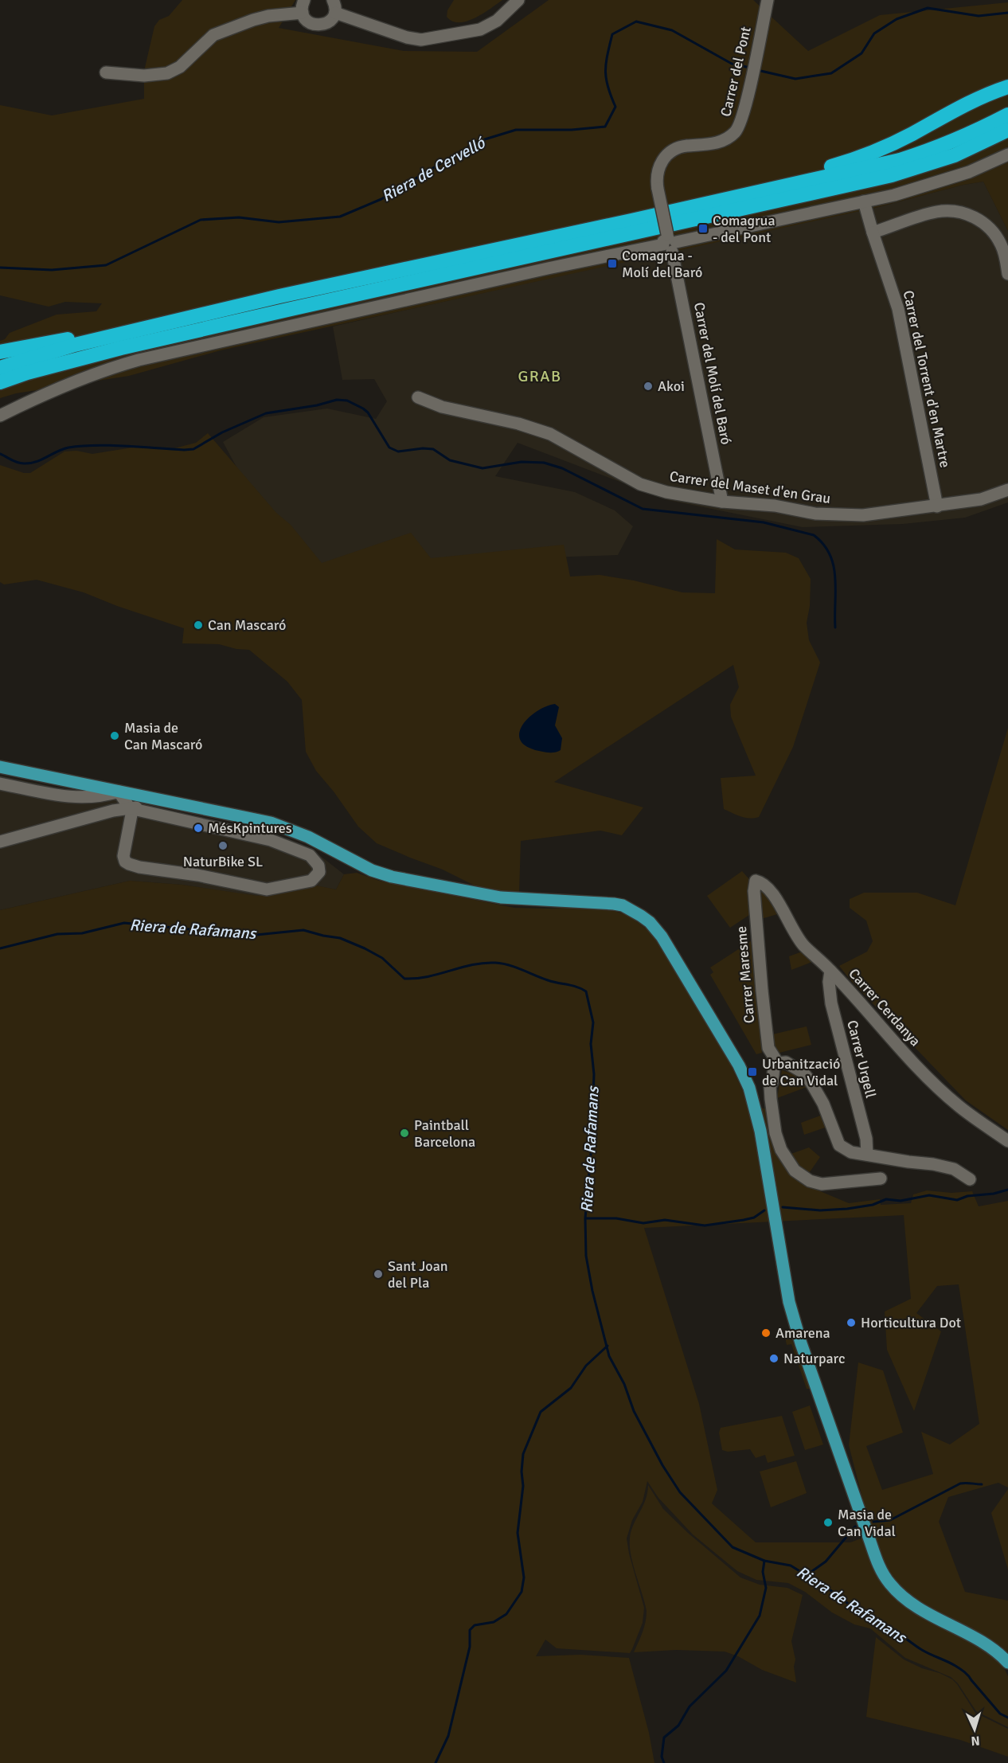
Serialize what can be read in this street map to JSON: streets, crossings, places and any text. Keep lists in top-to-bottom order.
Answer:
{
  "streets": {
    "street": [
      "Carrer del Pont",
      "Carrer del Molí del Baró",
      "Carrer del Torrent d'en Martre",
      "Carrer del Maset d'en Grau",
      "Carrer Maresme",
      "Carrer Cerdanya",
      "Carrer Urgell"
    ]
  },
  "crossings": [
    ["Carrer del Pont", "Carrer del Molí del Baró"],
    ["Carrer del Molí del Baró", "Carrer del Maset d'en Grau"],
    ["Carrer del Torrent d'en Martre", "Carrer del Maset d'en Grau"],
    ["Carrer Maresme", "Carrer Cerdanya"],
    ["Carrer Cerdanya", "Carrer Urgell"]
  ],
  "districts": ["GRAB"],
  "water": ["Riera de Cervelló", "Riera de Rafamans"],
  "places": {
    "transit": ["Comagrua - del Pont", "Comagrua - Molí del Baró", "Urbanització de Can Vidal"],
    "other": [
      "Akoi",
      "Can Mascaró",
      "Masia de Can Mascaró",
      "MésKpintures",
      "NaturBike SL",
      "Paintball Barcelona",
      "Sant Joan del Pla",
      "Horticultura Dot",
      "Amarena",
      "Naturparc",
      "Masia de Can Vidal"
    ]
  },
  "north": "bottom"
}
